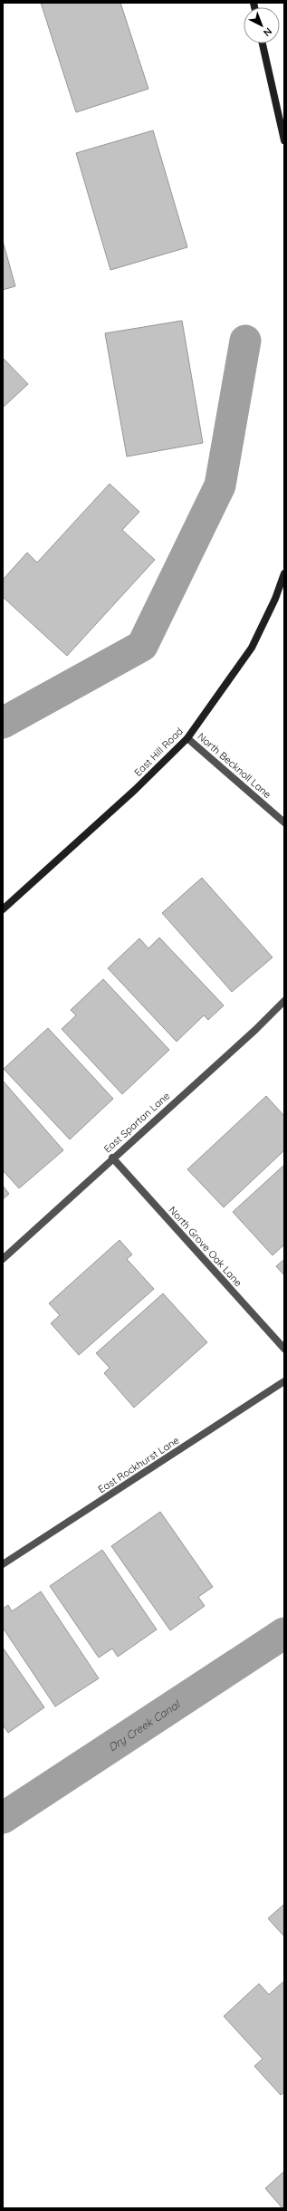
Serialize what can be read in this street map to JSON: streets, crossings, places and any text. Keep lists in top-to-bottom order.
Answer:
{
  "streets": {
    "street": [
      "East Hill Road",
      "North Becknoll Lane",
      "East Spartan Lane",
      "North Grove Oak Lane",
      "East Rockhurst Lane"
    ]
  },
  "crossings": [
    ["East Hill Road", "North Becknoll Lane"],
    ["East Spartan Lane", "North Grove Oak Lane"]
  ],
  "water": ["Dry Creek Canal"],
  "north": "bottom right"
}
